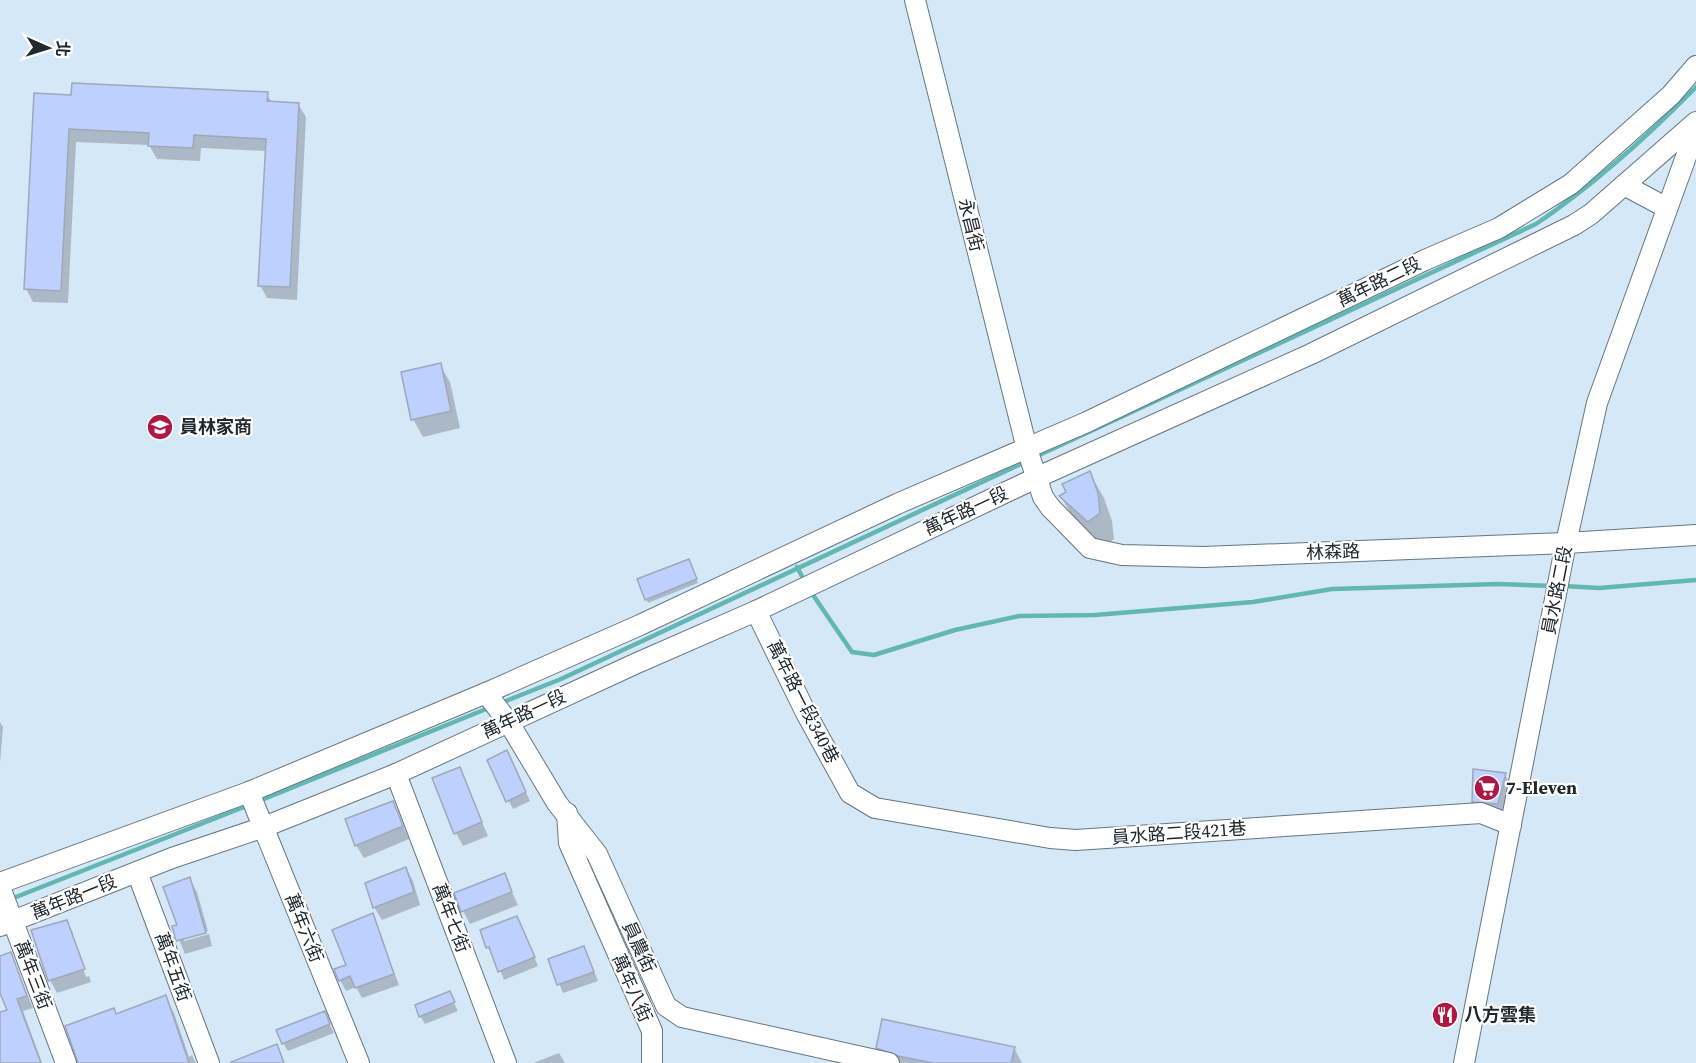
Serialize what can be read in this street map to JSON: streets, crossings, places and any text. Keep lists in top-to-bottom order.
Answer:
{
  "streets": {
    "street": [
      "永昌街",
      "萬年路二段",
      "萬年路一段",
      "林森路",
      "員水路二段",
      "萬年路一段340巷",
      "員水路二段421巷",
      "萬年七街",
      "萬年六街",
      "員農街",
      "萬年五街",
      "萬年三街",
      "萬年八街"
    ]
  },
  "crossings": [
    ["永昌街", "萬年路二段"],
    ["永昌街", "萬年路一段"],
    ["永昌街", "林森路"],
    ["萬年路二段", "萬年路一段"],
    ["萬年路二段", "林森路"],
    ["萬年路一段", "林森路"],
    ["萬年路一段", "萬年路一段340巷"],
    ["萬年路一段", "萬年七街"],
    ["萬年路一段", "萬年六街"],
    ["萬年路一段", "員農街"],
    ["萬年路一段", "萬年五街"],
    ["萬年路一段", "萬年三街"],
    ["林森路", "員水路二段"],
    ["員水路二段", "員水路二段421巷"],
    ["萬年路一段340巷", "員水路二段421巷"],
    ["員農街", "萬年八街"]
  ],
  "places": {
    "school or university": ["員林家商"],
    "supermarket": ["7-Eleven"],
    "restaurant": ["八方雲集"]
  },
  "north": "right"
}
